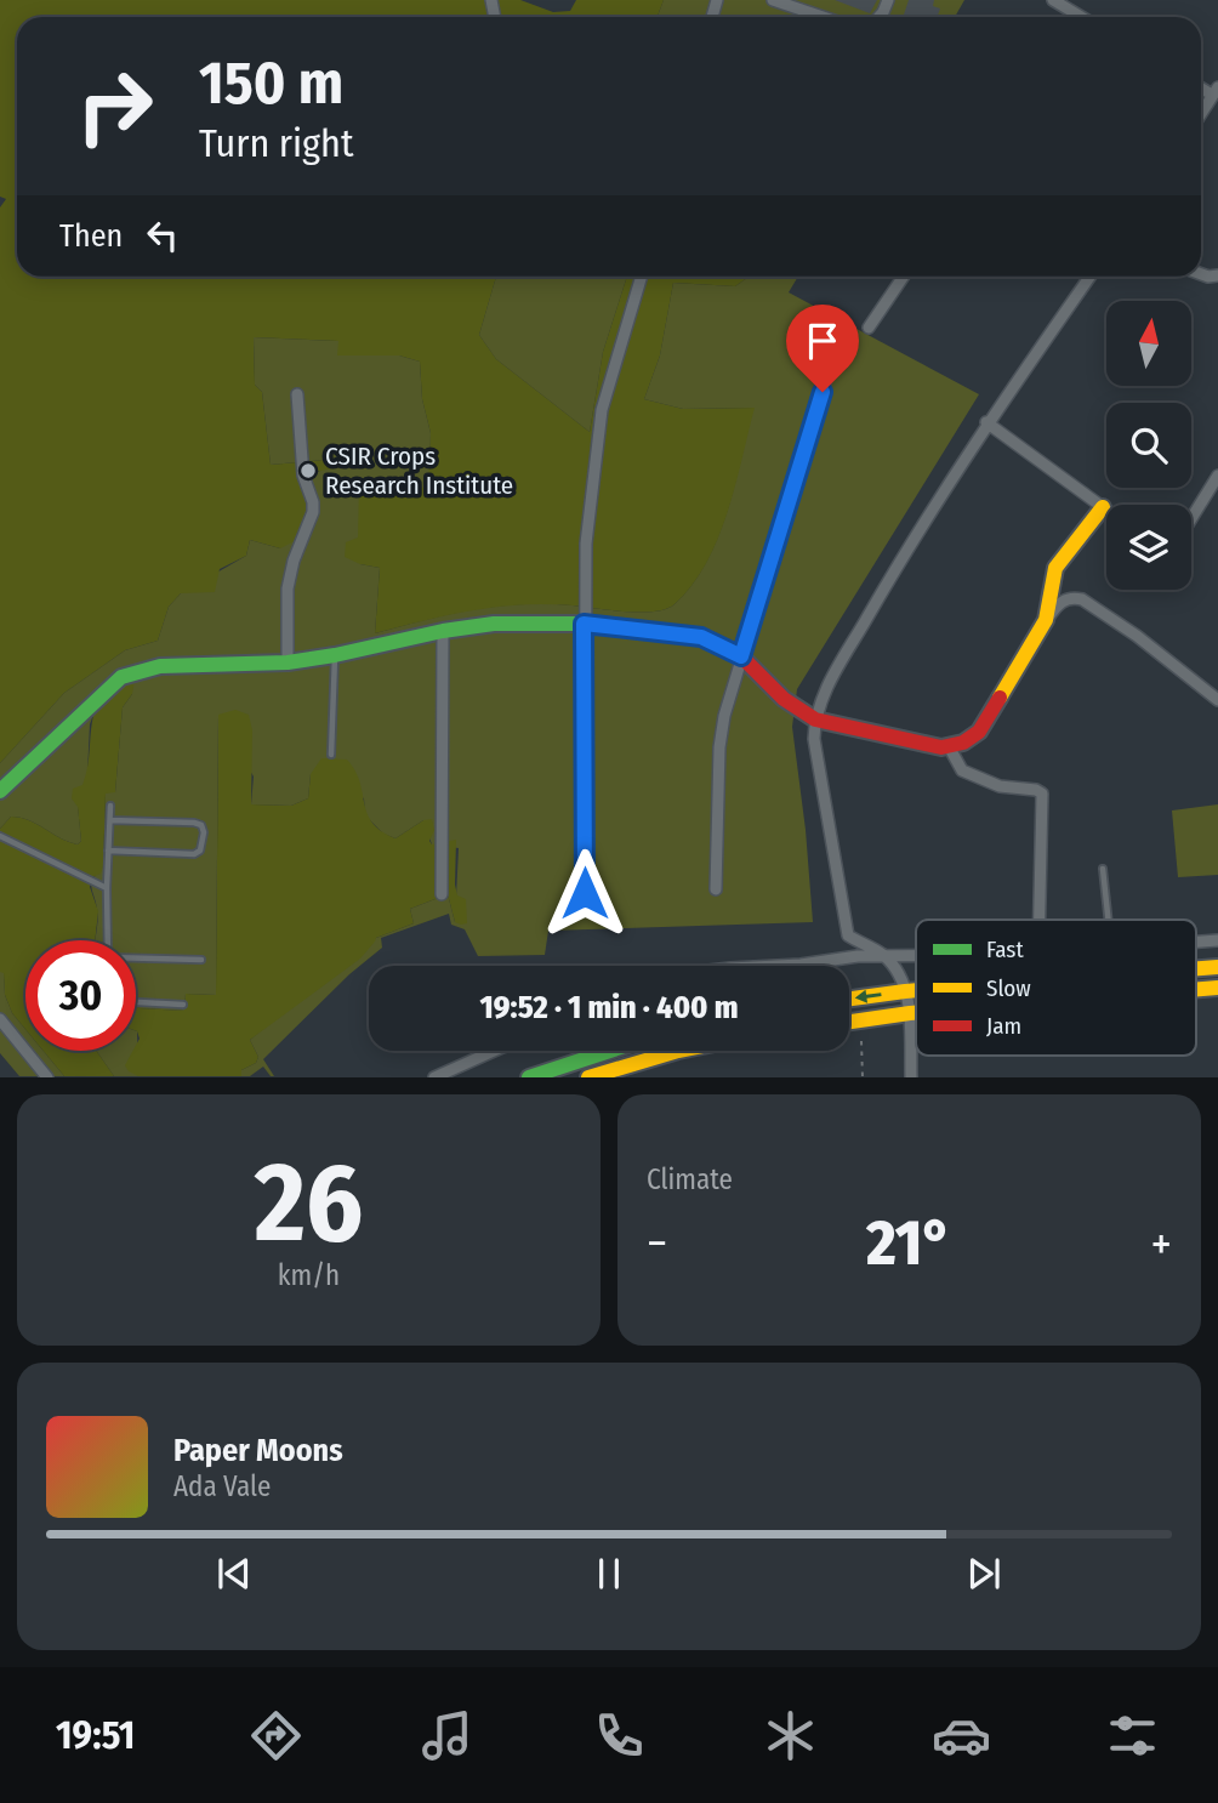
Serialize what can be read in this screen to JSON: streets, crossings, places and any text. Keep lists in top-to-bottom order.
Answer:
{
  "places": ["CSIR Crops Research Institute"],
  "legend": ["Fast", "Slow", "Jam"],
  "north": "top",
  "page": {
    "turn": ["150 m", "Turn right"],
    "then": "Then",
    "limit": "30",
    "trip": "19:52 · 1 min · 400 m",
    "tile": [
      ["26", "km/h"],
      "Climate"
    ],
    "heat": ["−", "21°", "+"],
    "song": ["Paper Moons", "Ada Vale"],
    "tabs": "19:51"
  }
}
